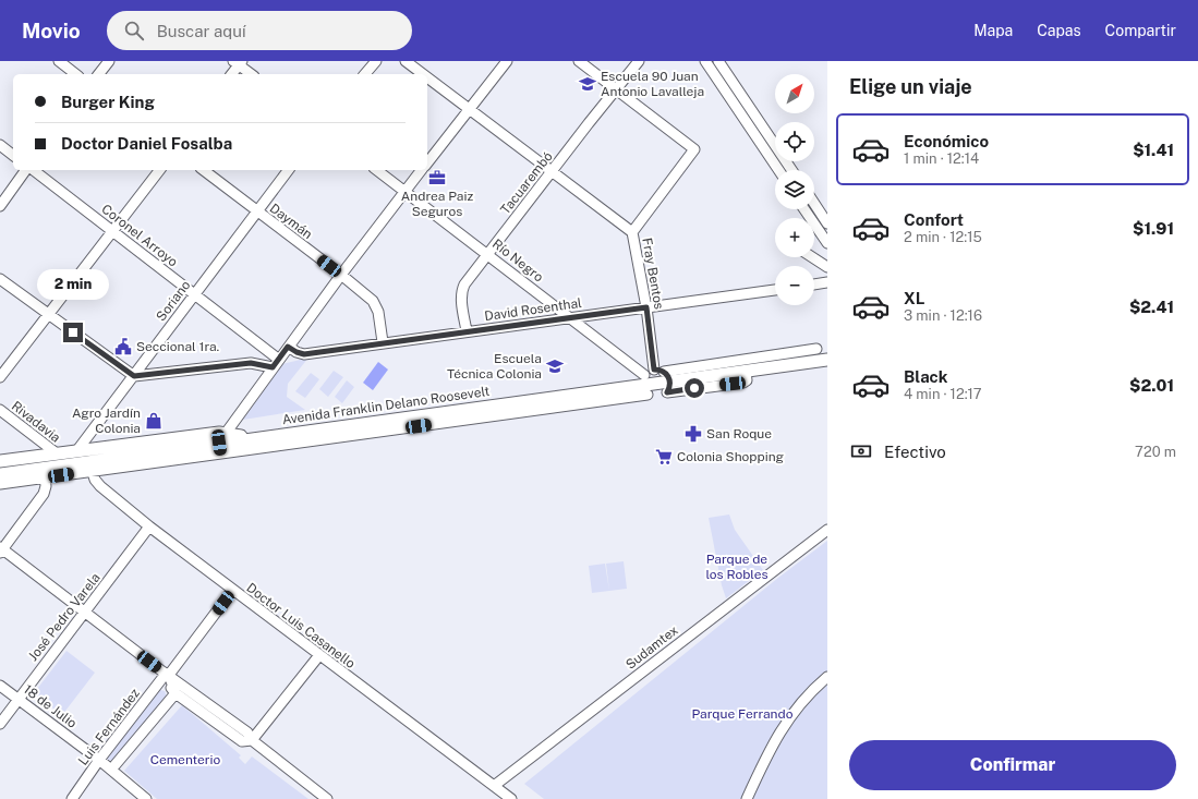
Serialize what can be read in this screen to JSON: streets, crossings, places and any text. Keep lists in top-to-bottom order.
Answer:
{
  "streets": {
    "main road": ["Avenida Franklin Delano Roosevelt"],
    "street": [
      "Tacuarembó",
      "Daymán",
      "Coronel Arroyo",
      "Río Negro",
      "Fray Bentos",
      "Soriano",
      "David Rosenthal",
      "Rivadavia",
      "José Pedro Varela",
      "Doctor Luis Casanello",
      "Sudamtex",
      "18 de Julio",
      "Luis Fernández"
    ]
  },
  "crossings": [
    ["Tacuarembó", "Río Negro"],
    ["Tacuarembó", "Fray Bentos"],
    ["Tacuarembó", "David Rosenthal"],
    ["Daymán", "Soriano"],
    ["Daymán", "David Rosenthal"],
    ["Coronel Arroyo", "Soriano"],
    ["Río Negro", "David Rosenthal"],
    ["Río Negro", "Avenida Franklin Delano Roosevelt"],
    ["Fray Bentos", "David Rosenthal"],
    ["Fray Bentos", "Avenida Franklin Delano Roosevelt"],
    ["José Pedro Varela", "Doctor Luis Casanello"],
    ["José Pedro Varela", "18 de Julio"],
    ["Doctor Luis Casanello", "Sudamtex"],
    ["Doctor Luis Casanello", "Luis Fernández"],
    ["18 de Julio", "Luis Fernández"]
  ],
  "parks": ["Parque de los Robles", "Parque Ferrando", "Cementerio"],
  "places": {
    "school or university": ["Escuela 90 Juan Antonio Lavalleja", "Escuela Técnica Colonia"],
    "office": ["Andrea Paiz Seguros"],
    "public building": ["Seccional 1ra."],
    "shop": ["Agro Jardín Colonia"],
    "pharmacy": ["San Roque"],
    "supermarket": ["Colonia Shopping"]
  },
  "north": "top right",
  "page": {
    "header": "Movio",
    "search": "Buscar aquí",
    "nav": ["Mapa", "Capas", "Compartir"],
    "heading": "Elige un viaje",
    "map_buttons": ["+", "−"],
    "banner": ["Burger King", "Doctor Daniel Fosalba"],
    "list": [
      {
        "name": "Económico",
        "note": "1 min · 12:14",
        "value": "$1.41"
      },
      {
        "name": "Confort",
        "note": "2 min · 12:15",
        "value": "$1.91"
      },
      {
        "name": "XL",
        "note": "3 min · 12:16",
        "value": "$2.41"
      },
      {
        "name": "Black",
        "note": "4 min · 12:17",
        "value": "$2.01"
      }
    ],
    "bubble": "2 min",
    "pay": ["Efectivo", "720 m"],
    "buttons": "Confirmar"
  }
}
